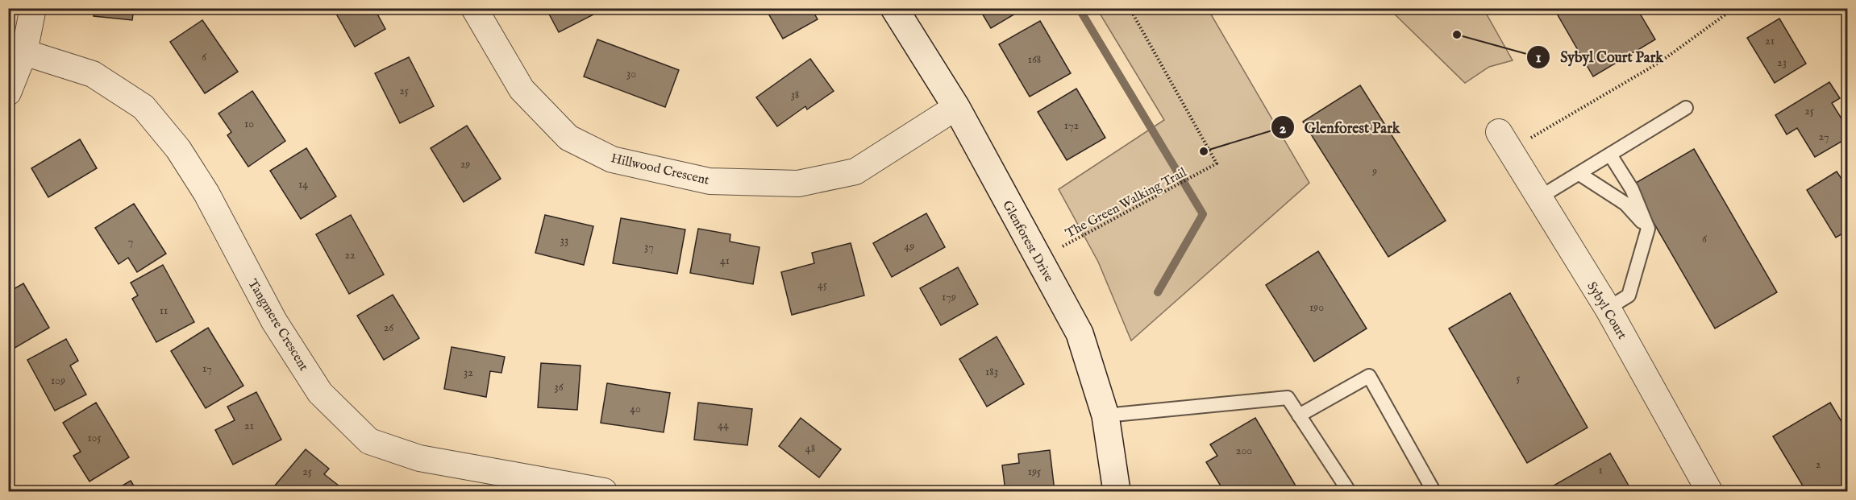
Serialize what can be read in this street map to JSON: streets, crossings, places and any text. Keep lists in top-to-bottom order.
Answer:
{
  "streets": {
    "street": [
      "Hillwood Crescent",
      "Glenforest Drive",
      "Sybyl Court",
      "Tangmere Crescent"
    ],
    "path": ["The Green Walking Trail"]
  },
  "crossings": [
    ["Hillwood Crescent", "Glenforest Drive"],
    ["The Green Walking Trail", "Glenforest Drive"]
  ],
  "places": ["Sybyl Court Park", "Glenforest Park"],
  "house_numbers": [
    "21",
    "6",
    "168",
    "23",
    "30",
    "25",
    "38",
    "25",
    "10",
    "172",
    "27",
    "29",
    "9",
    "14",
    "6",
    "33",
    "7",
    "49",
    "37",
    "22",
    "41",
    "45",
    "179",
    "190",
    "11",
    "26",
    "17",
    "183",
    "32",
    "5",
    "109",
    "36",
    "40",
    "44",
    "21",
    "105",
    "48",
    "200",
    "2",
    "1",
    "25",
    "195"
  ]
}
